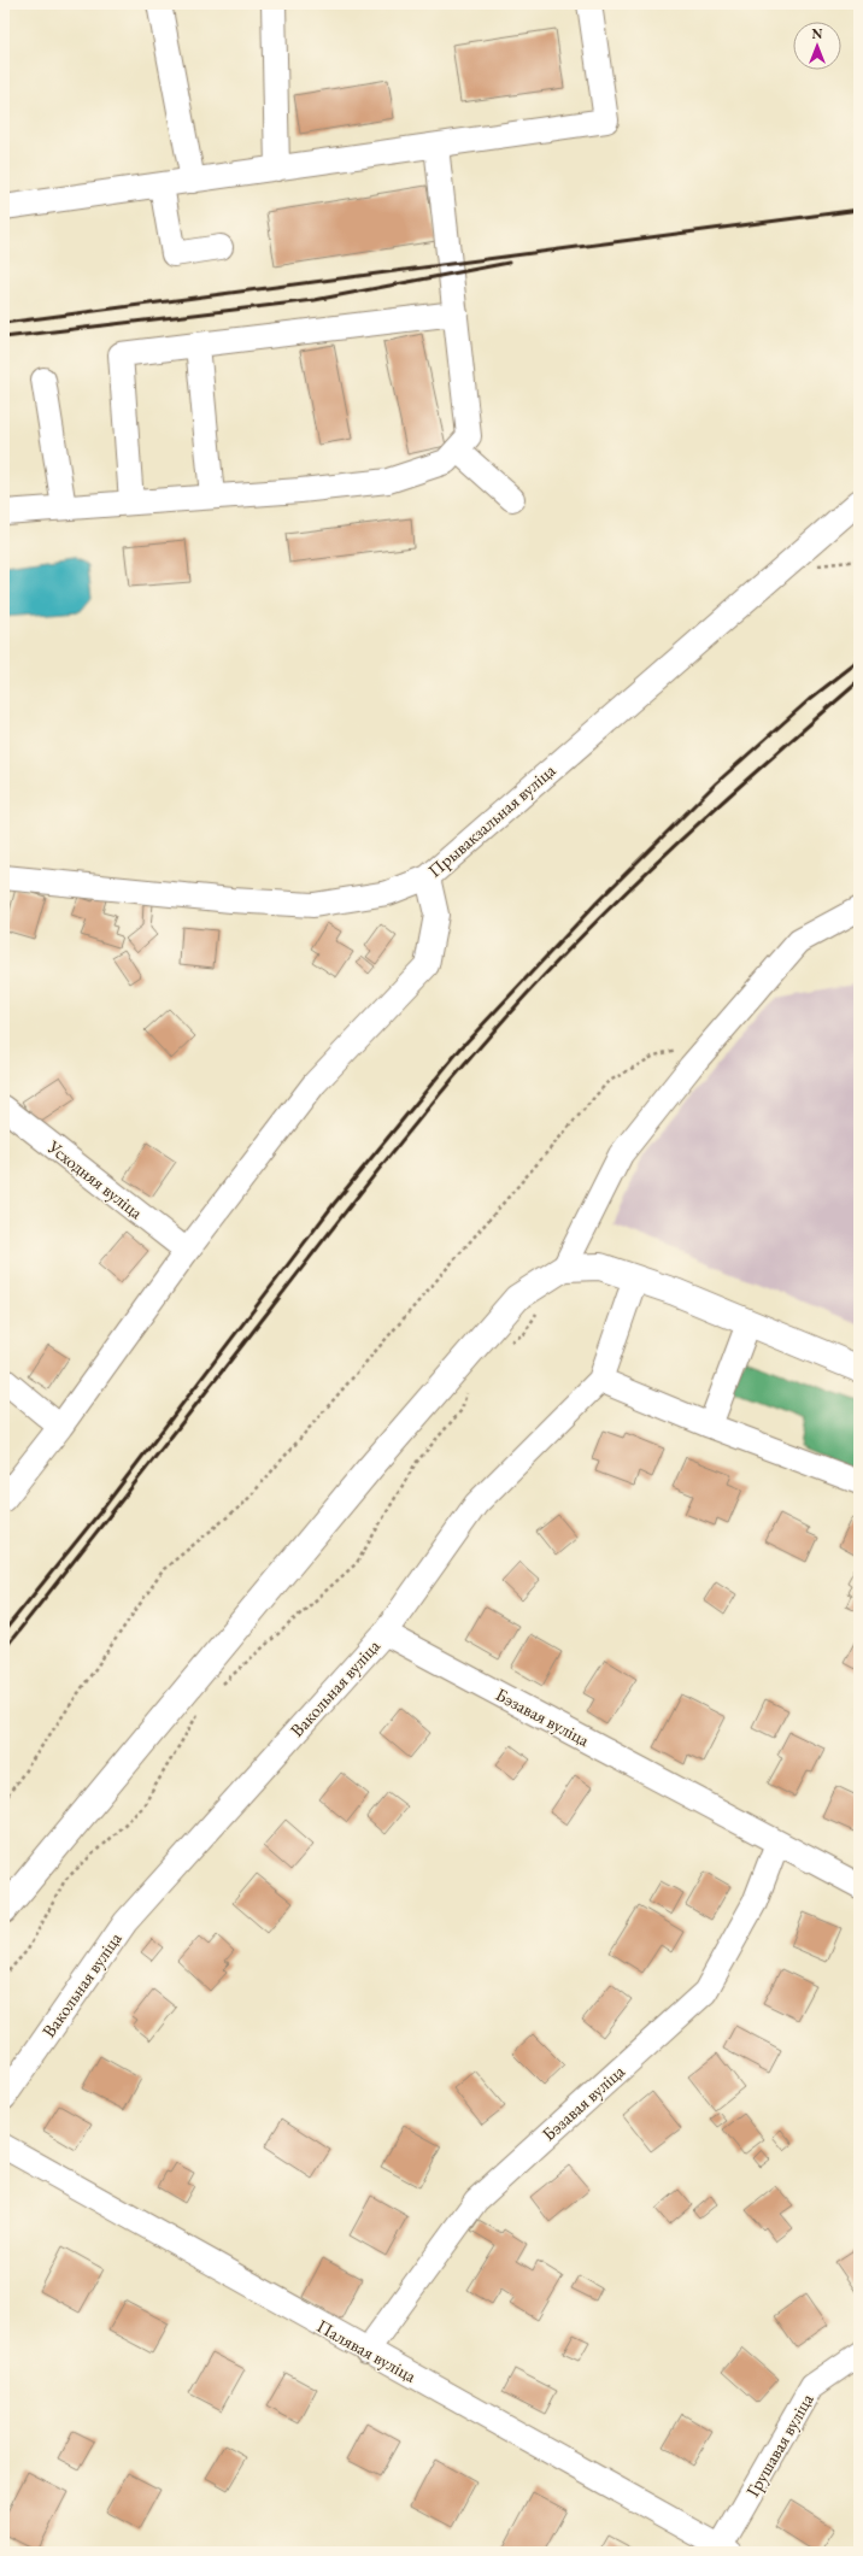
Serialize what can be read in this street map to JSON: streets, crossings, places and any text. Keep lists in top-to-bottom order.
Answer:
{
  "streets": {
    "street": [
      "Прывакзальная вуліца",
      "Усходняя вуліца",
      "Вакольная вуліца",
      "Бэзавая вуліца",
      "Палявая вуліца",
      "Грушавая вуліца"
    ]
  },
  "crossings": [
    ["Вакольная вуліца", "Бэзавая вуліца"],
    ["Бэзавая вуліца", "Палявая вуліца"],
    ["Палявая вуліца", "Грушавая вуліца"]
  ],
  "north": "top"
}
